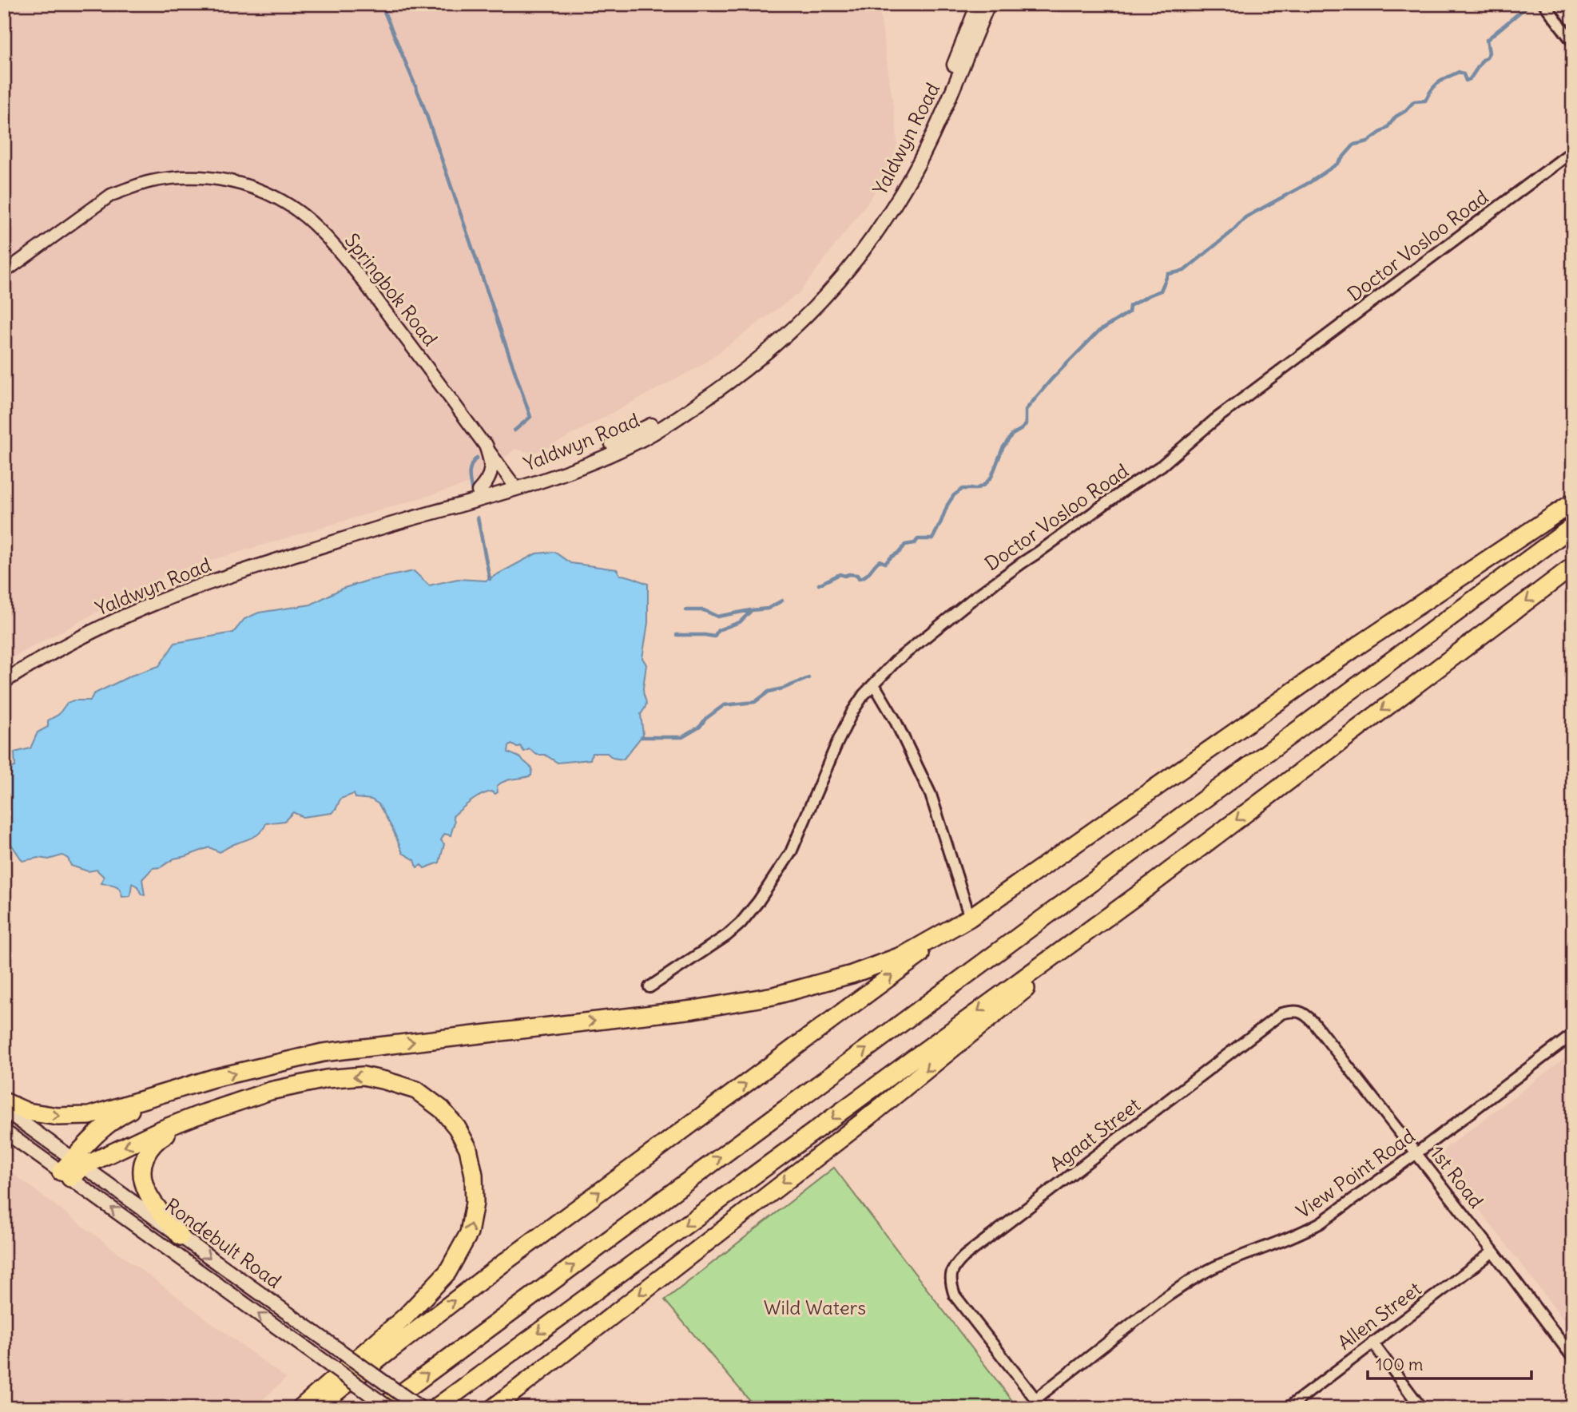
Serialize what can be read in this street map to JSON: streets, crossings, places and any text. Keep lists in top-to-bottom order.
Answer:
{
  "streets": {
    "main road": ["Yaldwyn Road", "Rondebult Road"],
    "street": [
      "Doctor Vosloo Road",
      "Springbok Road",
      "Agaat Street",
      "View Point Road",
      "1st Road",
      "Allen Street"
    ]
  },
  "crossings": [
    ["Yaldwyn Road", "Springbok Road"],
    ["Agaat Street", "View Point Road"],
    ["Agaat Street", "1st Road"],
    ["View Point Road", "1st Road"],
    ["1st Road", "Allen Street"]
  ],
  "parks": ["Wild Waters"],
  "scale_bar": "100 m"
}
